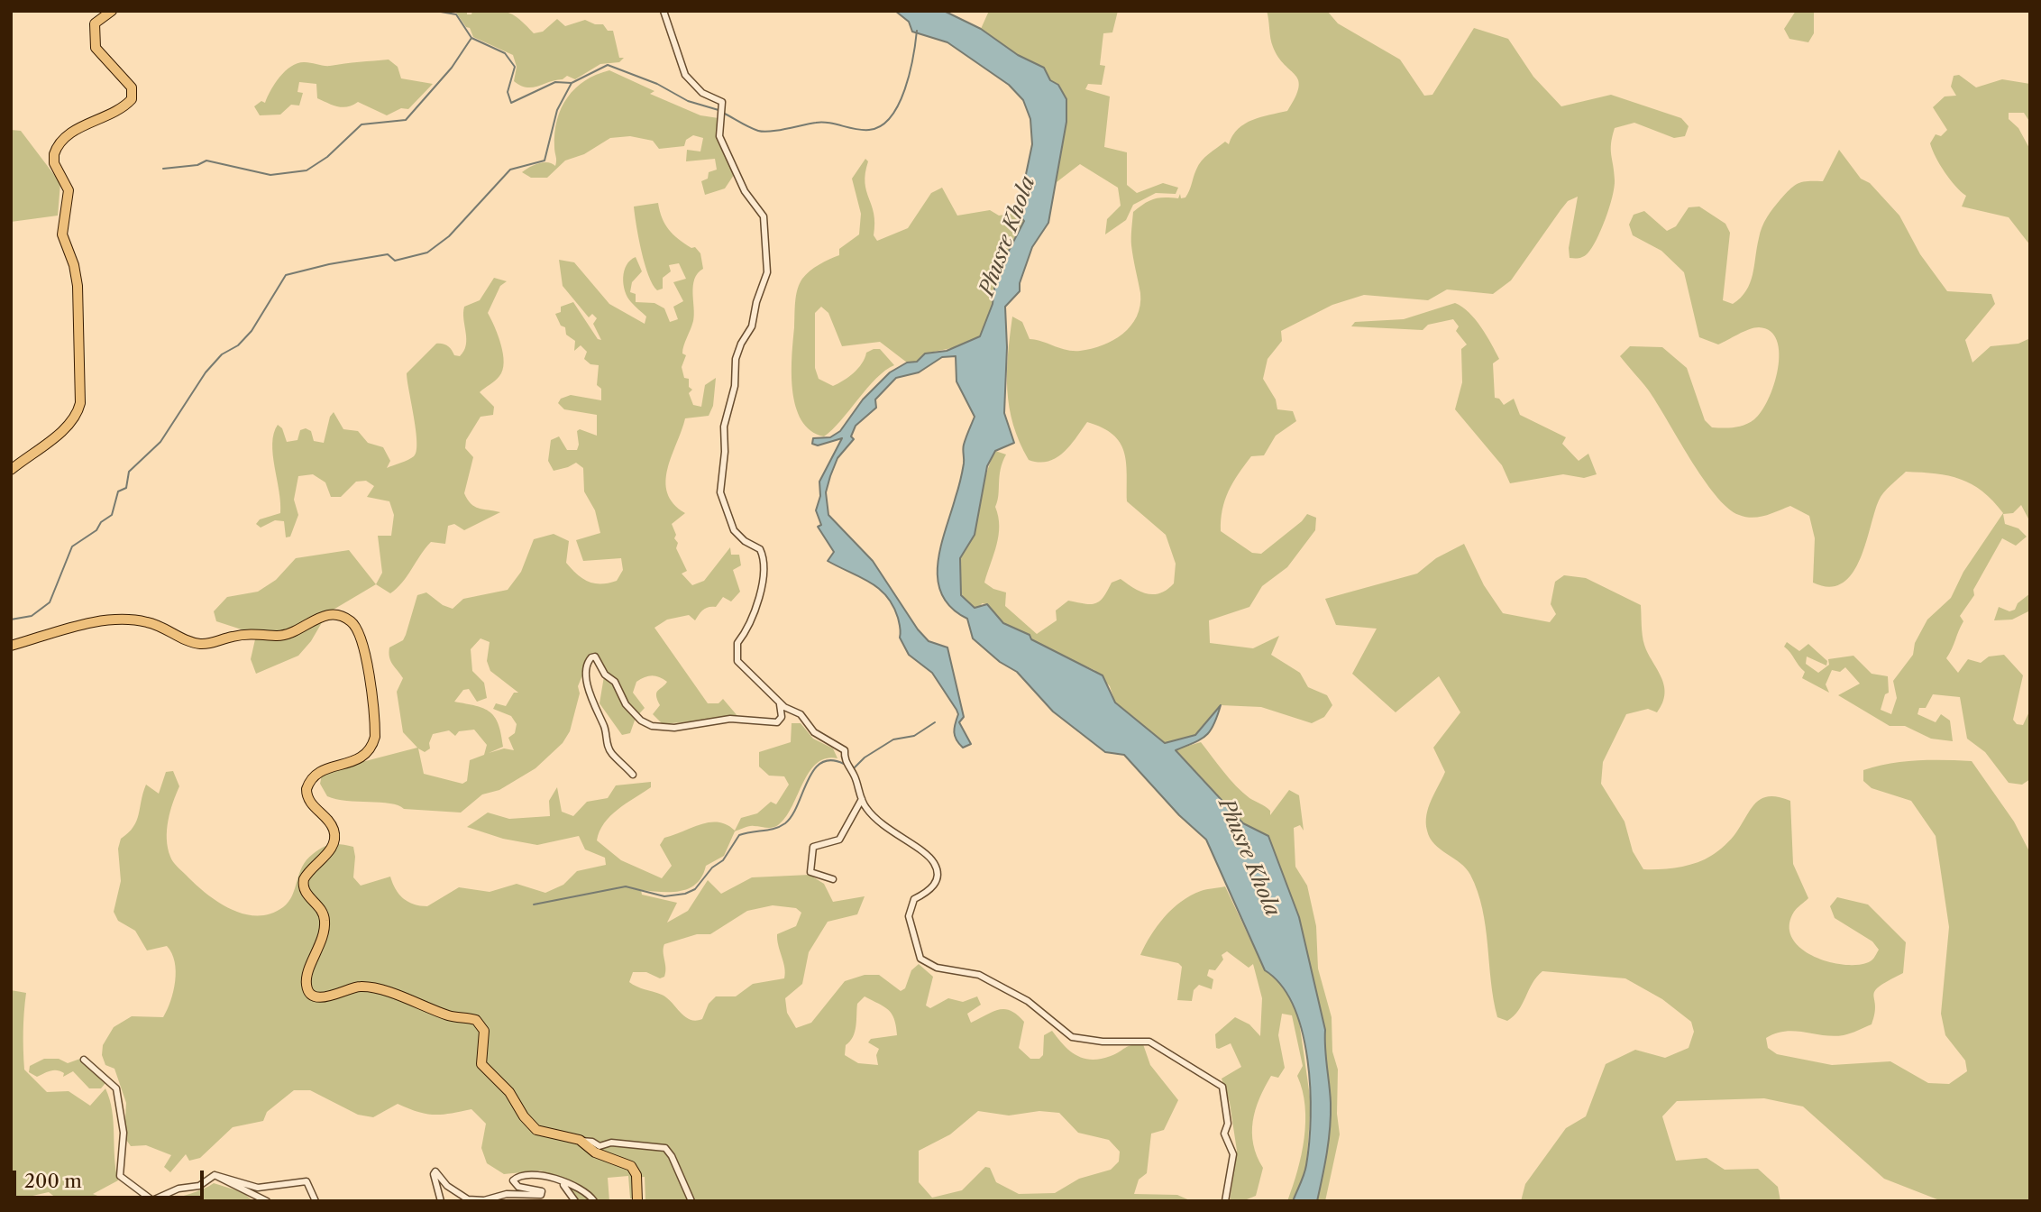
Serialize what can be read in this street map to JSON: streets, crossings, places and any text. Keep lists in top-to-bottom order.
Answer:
{
  "water": ["Phusre Khola"],
  "scale_bar": "200 m"
}
